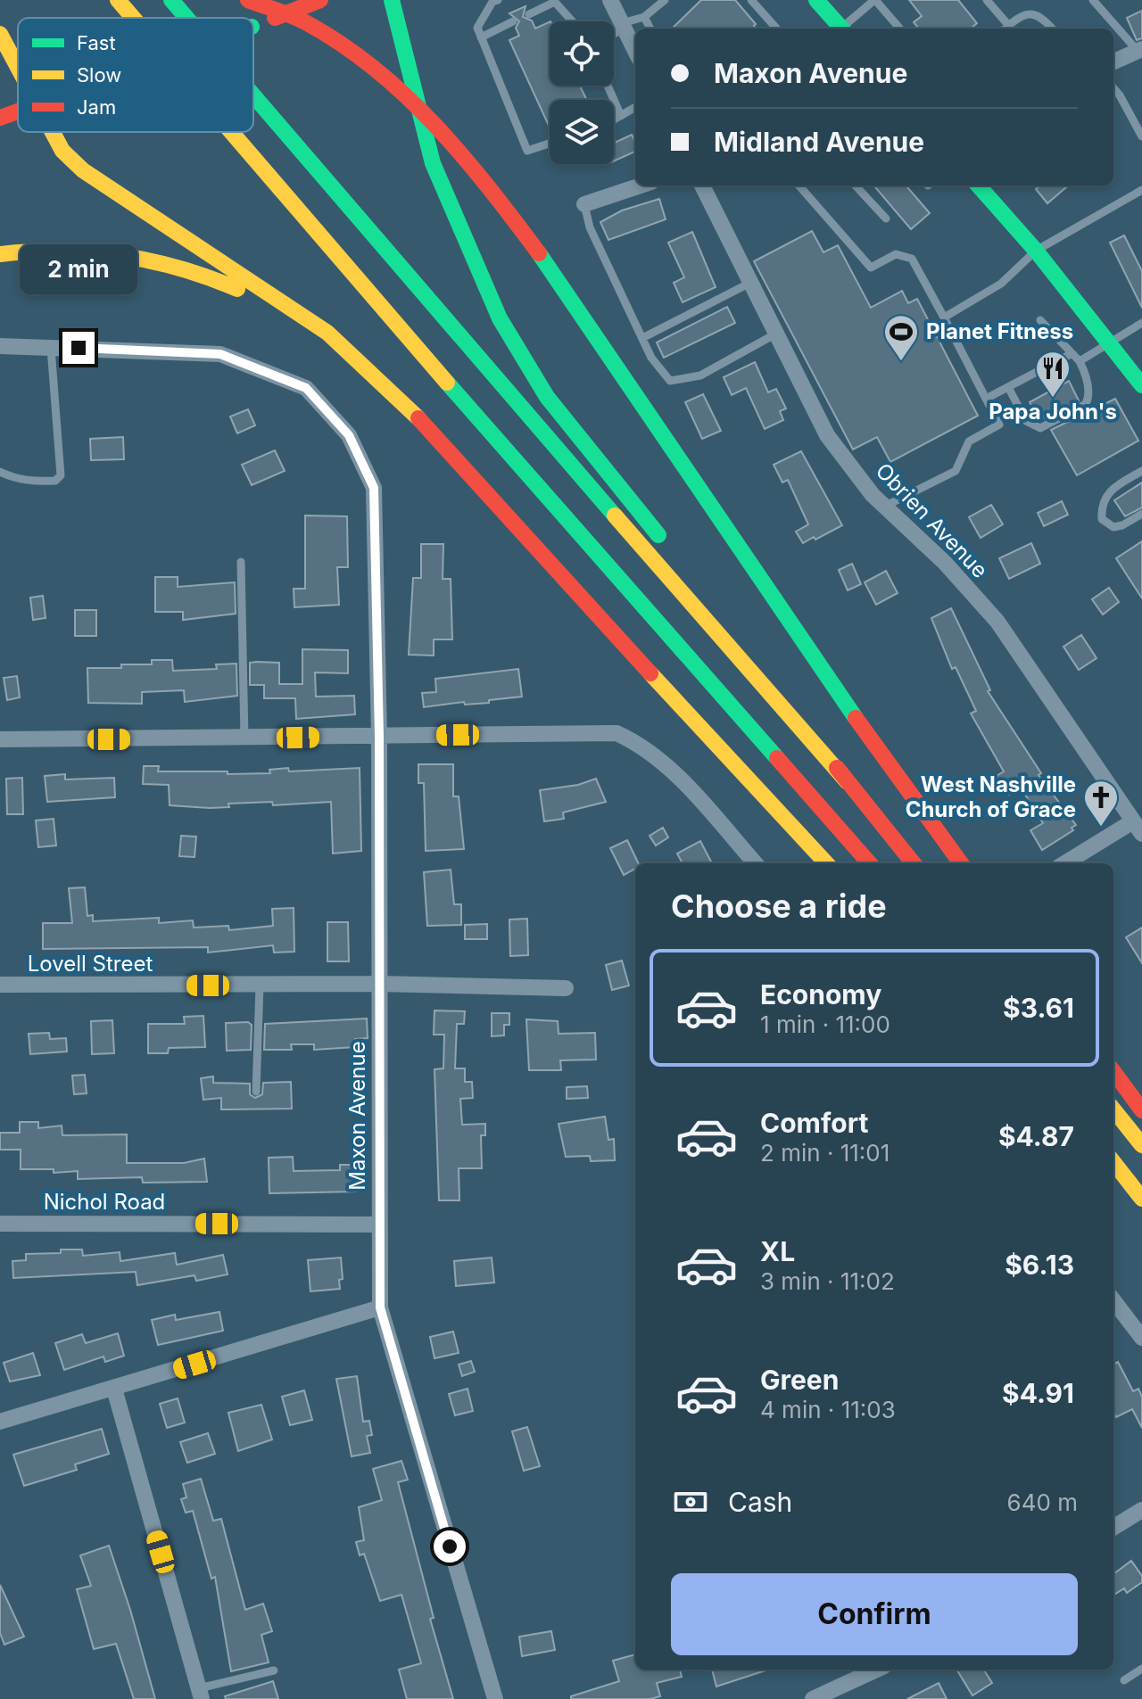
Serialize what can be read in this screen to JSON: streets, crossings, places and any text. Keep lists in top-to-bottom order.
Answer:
{
  "streets": {
    "street": [
      "Obrien Avenue",
      "Lovell Street",
      "Maxon Avenue",
      "Nichol Road"
    ]
  },
  "crossings": [
    ["Lovell Street", "Maxon Avenue"],
    ["Maxon Avenue", "Nichol Road"]
  ],
  "places": {
    "sports": ["Planet Fitness"],
    "restaurant": ["Papa John's"],
    "church": ["West Nashville Church of Grace"]
  },
  "legend": ["Fast", "Slow", "Jam"],
  "page": {
    "banner": ["Maxon Avenue", "Midland Avenue"],
    "bubble": "2 min",
    "heading": "Choose a ride",
    "list": [
      {
        "name": "Economy",
        "note": "1 min · 11:00",
        "value": "$3.61"
      },
      {
        "name": "Comfort",
        "note": "2 min · 11:01",
        "value": "$4.87"
      },
      {
        "name": "XL",
        "note": "3 min · 11:02",
        "value": "$6.13"
      },
      {
        "name": "Green",
        "note": "4 min · 11:03",
        "value": "$4.91"
      }
    ],
    "pay": ["Cash", "640 m"],
    "buttons": "Confirm"
  }
}
